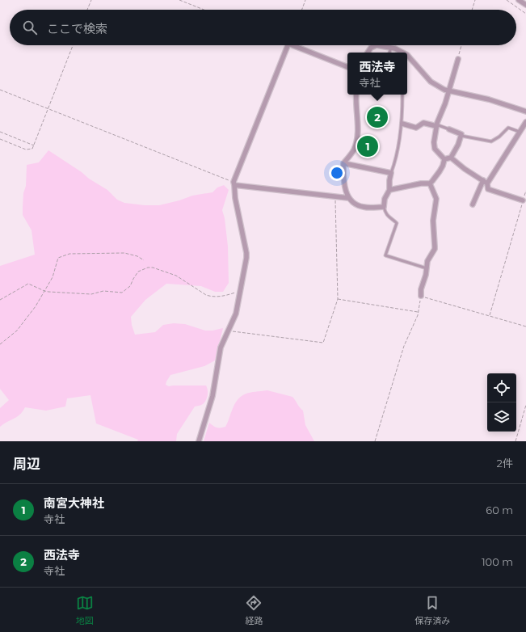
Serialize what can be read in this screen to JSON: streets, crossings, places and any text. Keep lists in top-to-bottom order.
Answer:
{
  "page": {
    "search": "ここで検索",
    "popup": ["西法寺", "寺社"],
    "pins": ["2", "1"],
    "heading": ["周辺", "2件"],
    "list": [
      {
        "mark": "1",
        "name": "南宮大神社",
        "note": "寺社",
        "value": "60 m"
      },
      {
        "mark": "2",
        "name": "西法寺",
        "note": "寺社",
        "value": "100 m"
      }
    ],
    "nav": ["地図", "経路", "保存済み"]
  }
}
